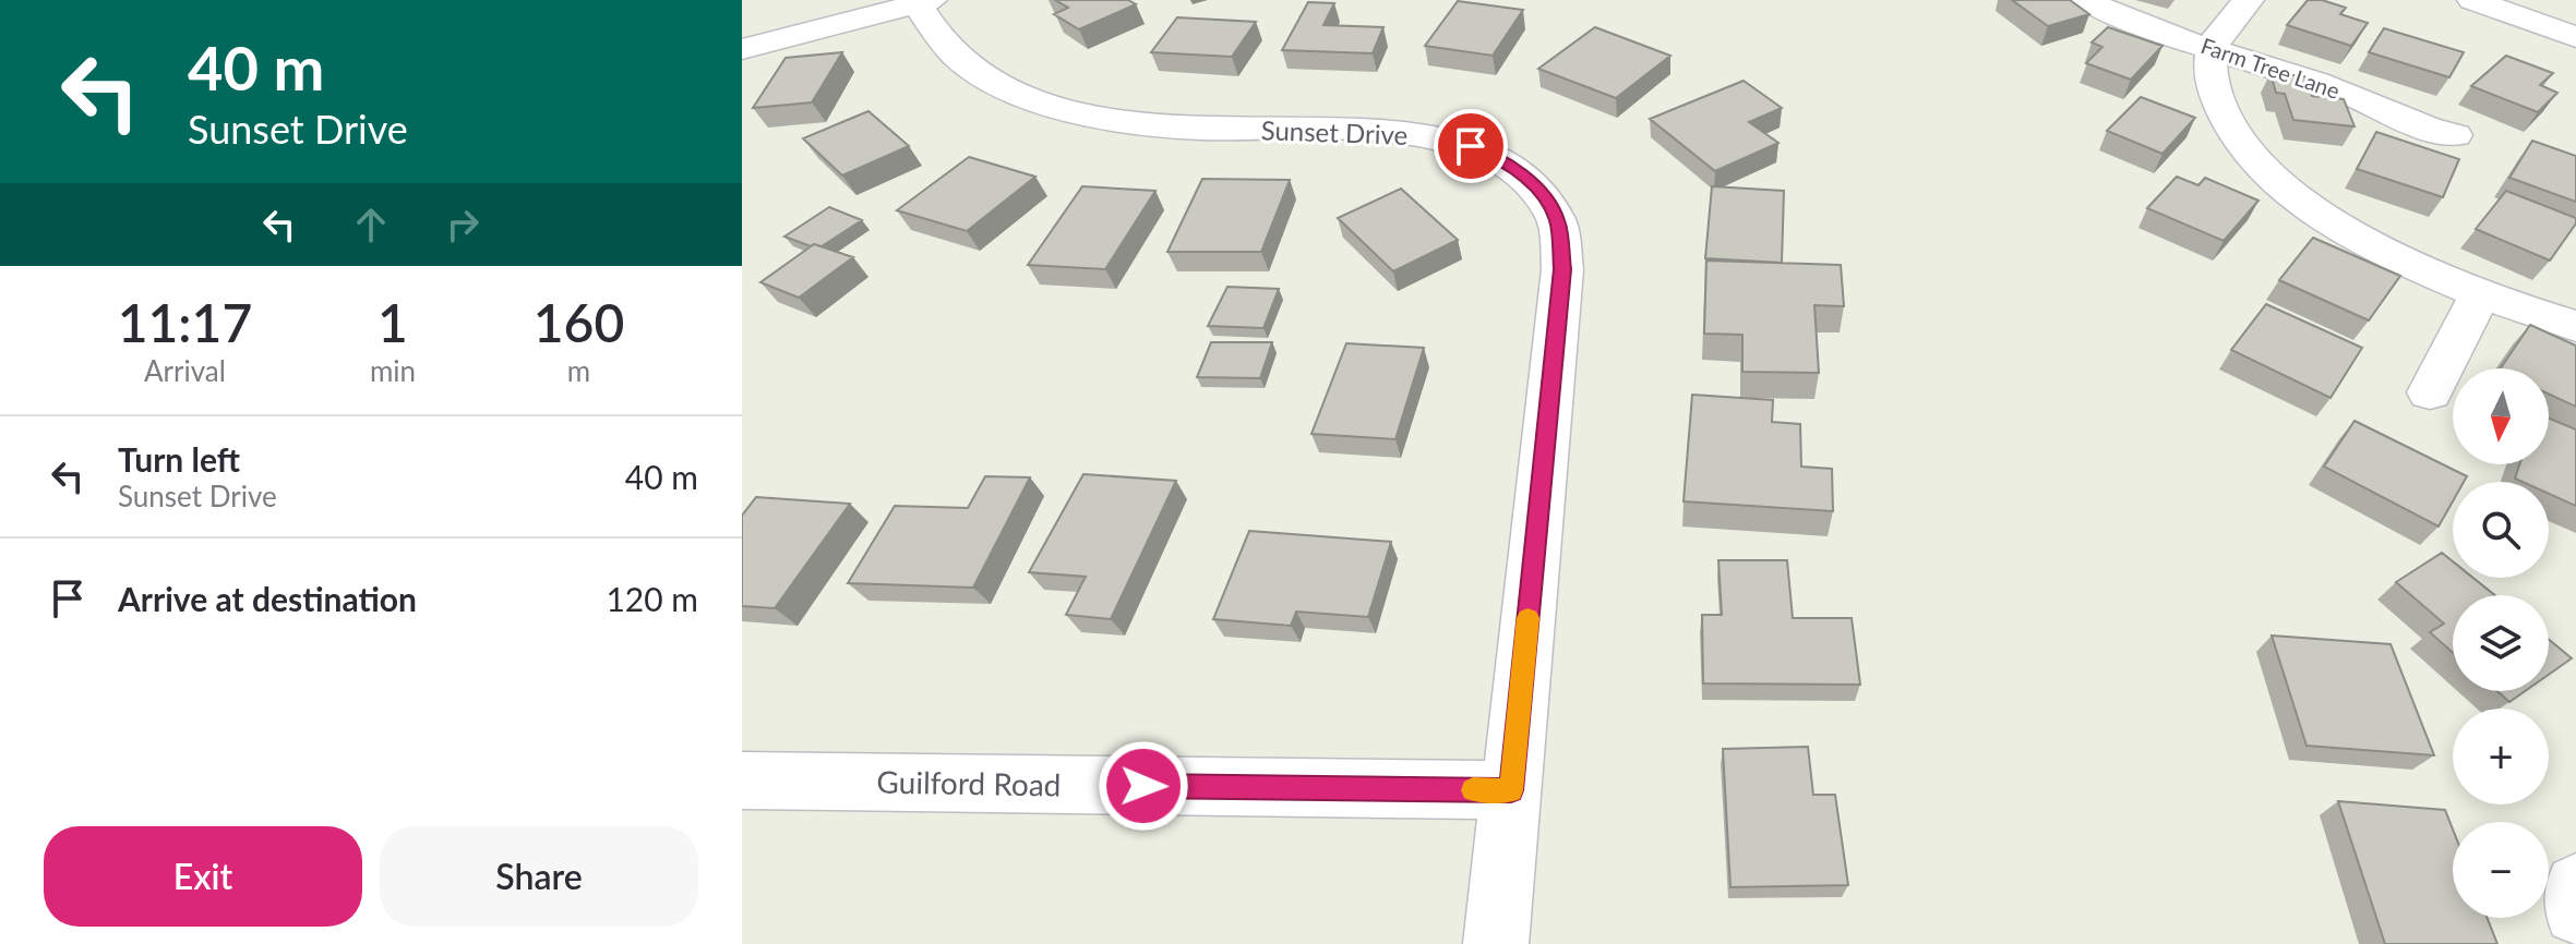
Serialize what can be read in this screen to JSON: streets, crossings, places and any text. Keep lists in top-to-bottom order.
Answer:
{
  "streets": {
    "street": ["Farm Tree Lane", "Sunset Drive", "Guilford Road"]
  },
  "crossings": [
    ["Sunset Drive", "Guilford Road"]
  ],
  "north": "bottom",
  "page": {
    "turn": ["40 m", "Sunset Drive"],
    "eta": [
      "11:17",
      "Arrival",
      "1",
      "min",
      "160",
      "m"
    ],
    "map_buttons": ["+", "−"],
    "list": [
      {
        "name": "Turn left",
        "note": "Sunset Drive",
        "value": "40 m"
      },
      {
        "name": "Arrive at destination",
        "value": "120 m"
      }
    ],
    "buttons": ["Exit", "Share"]
  }
}
